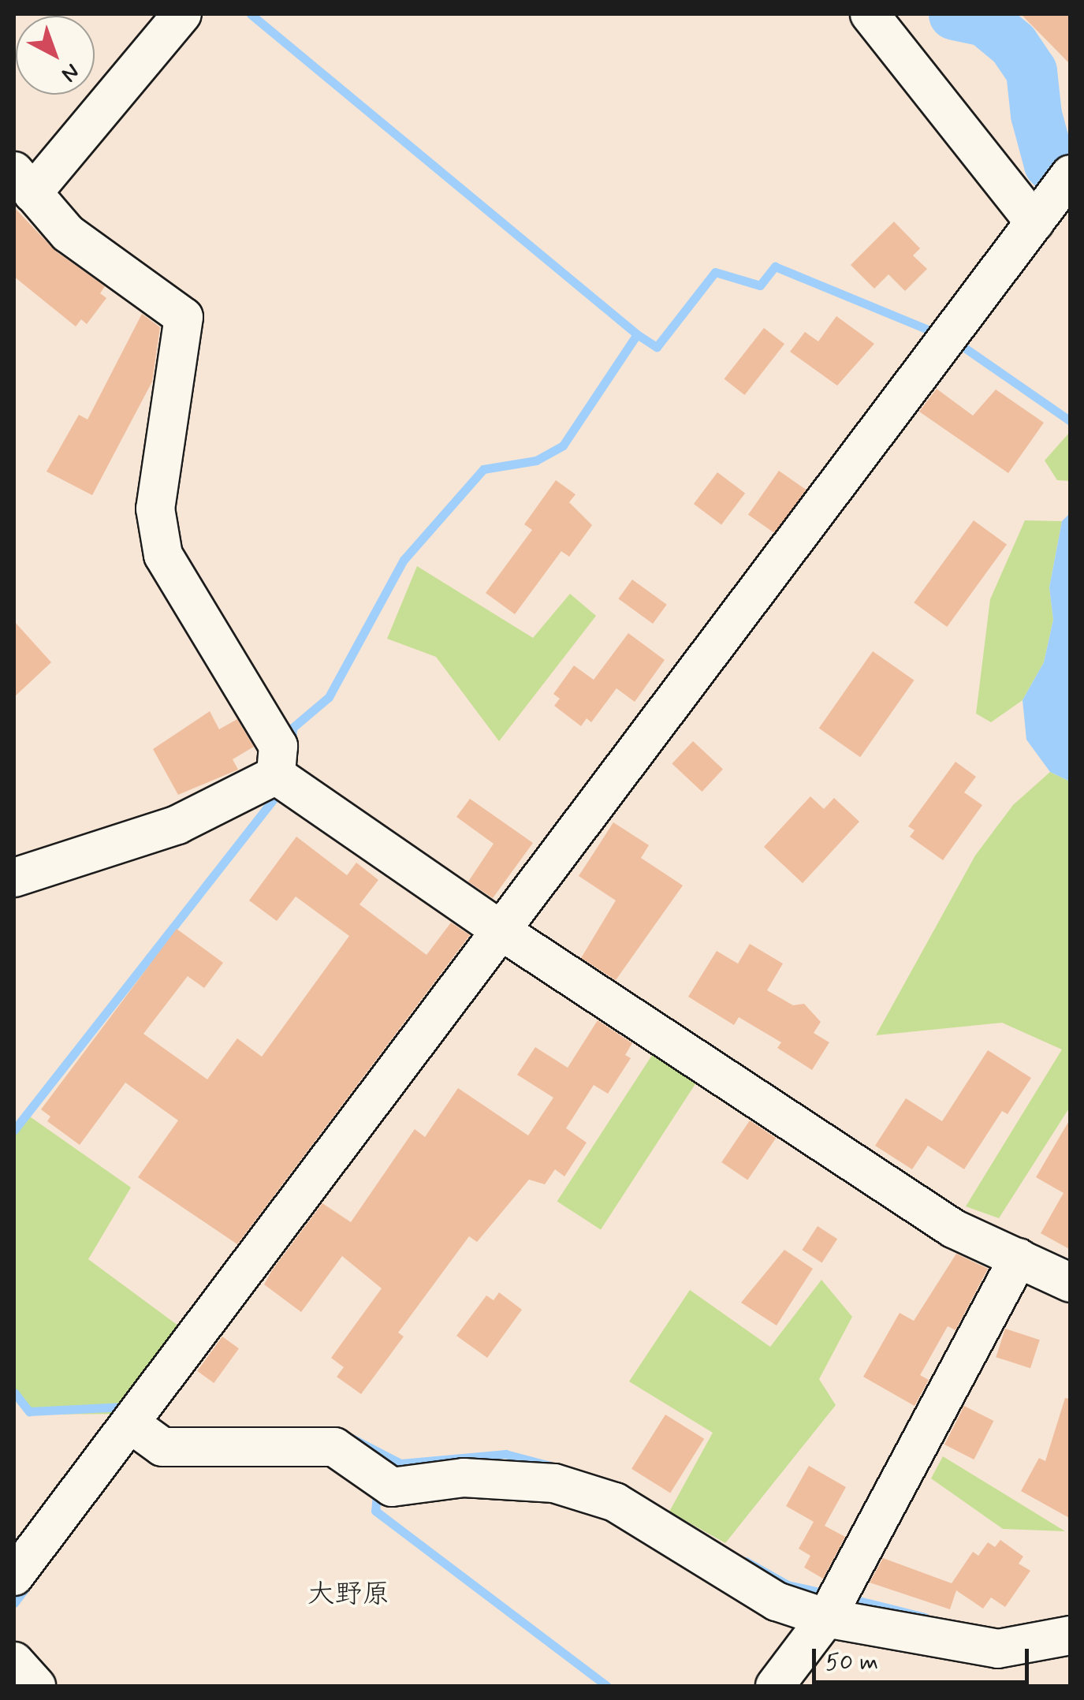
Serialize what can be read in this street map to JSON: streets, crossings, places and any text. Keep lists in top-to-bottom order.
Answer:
{
  "districts": ["大野原"],
  "scale_bar": "50 m",
  "north": "bottom right"
}
